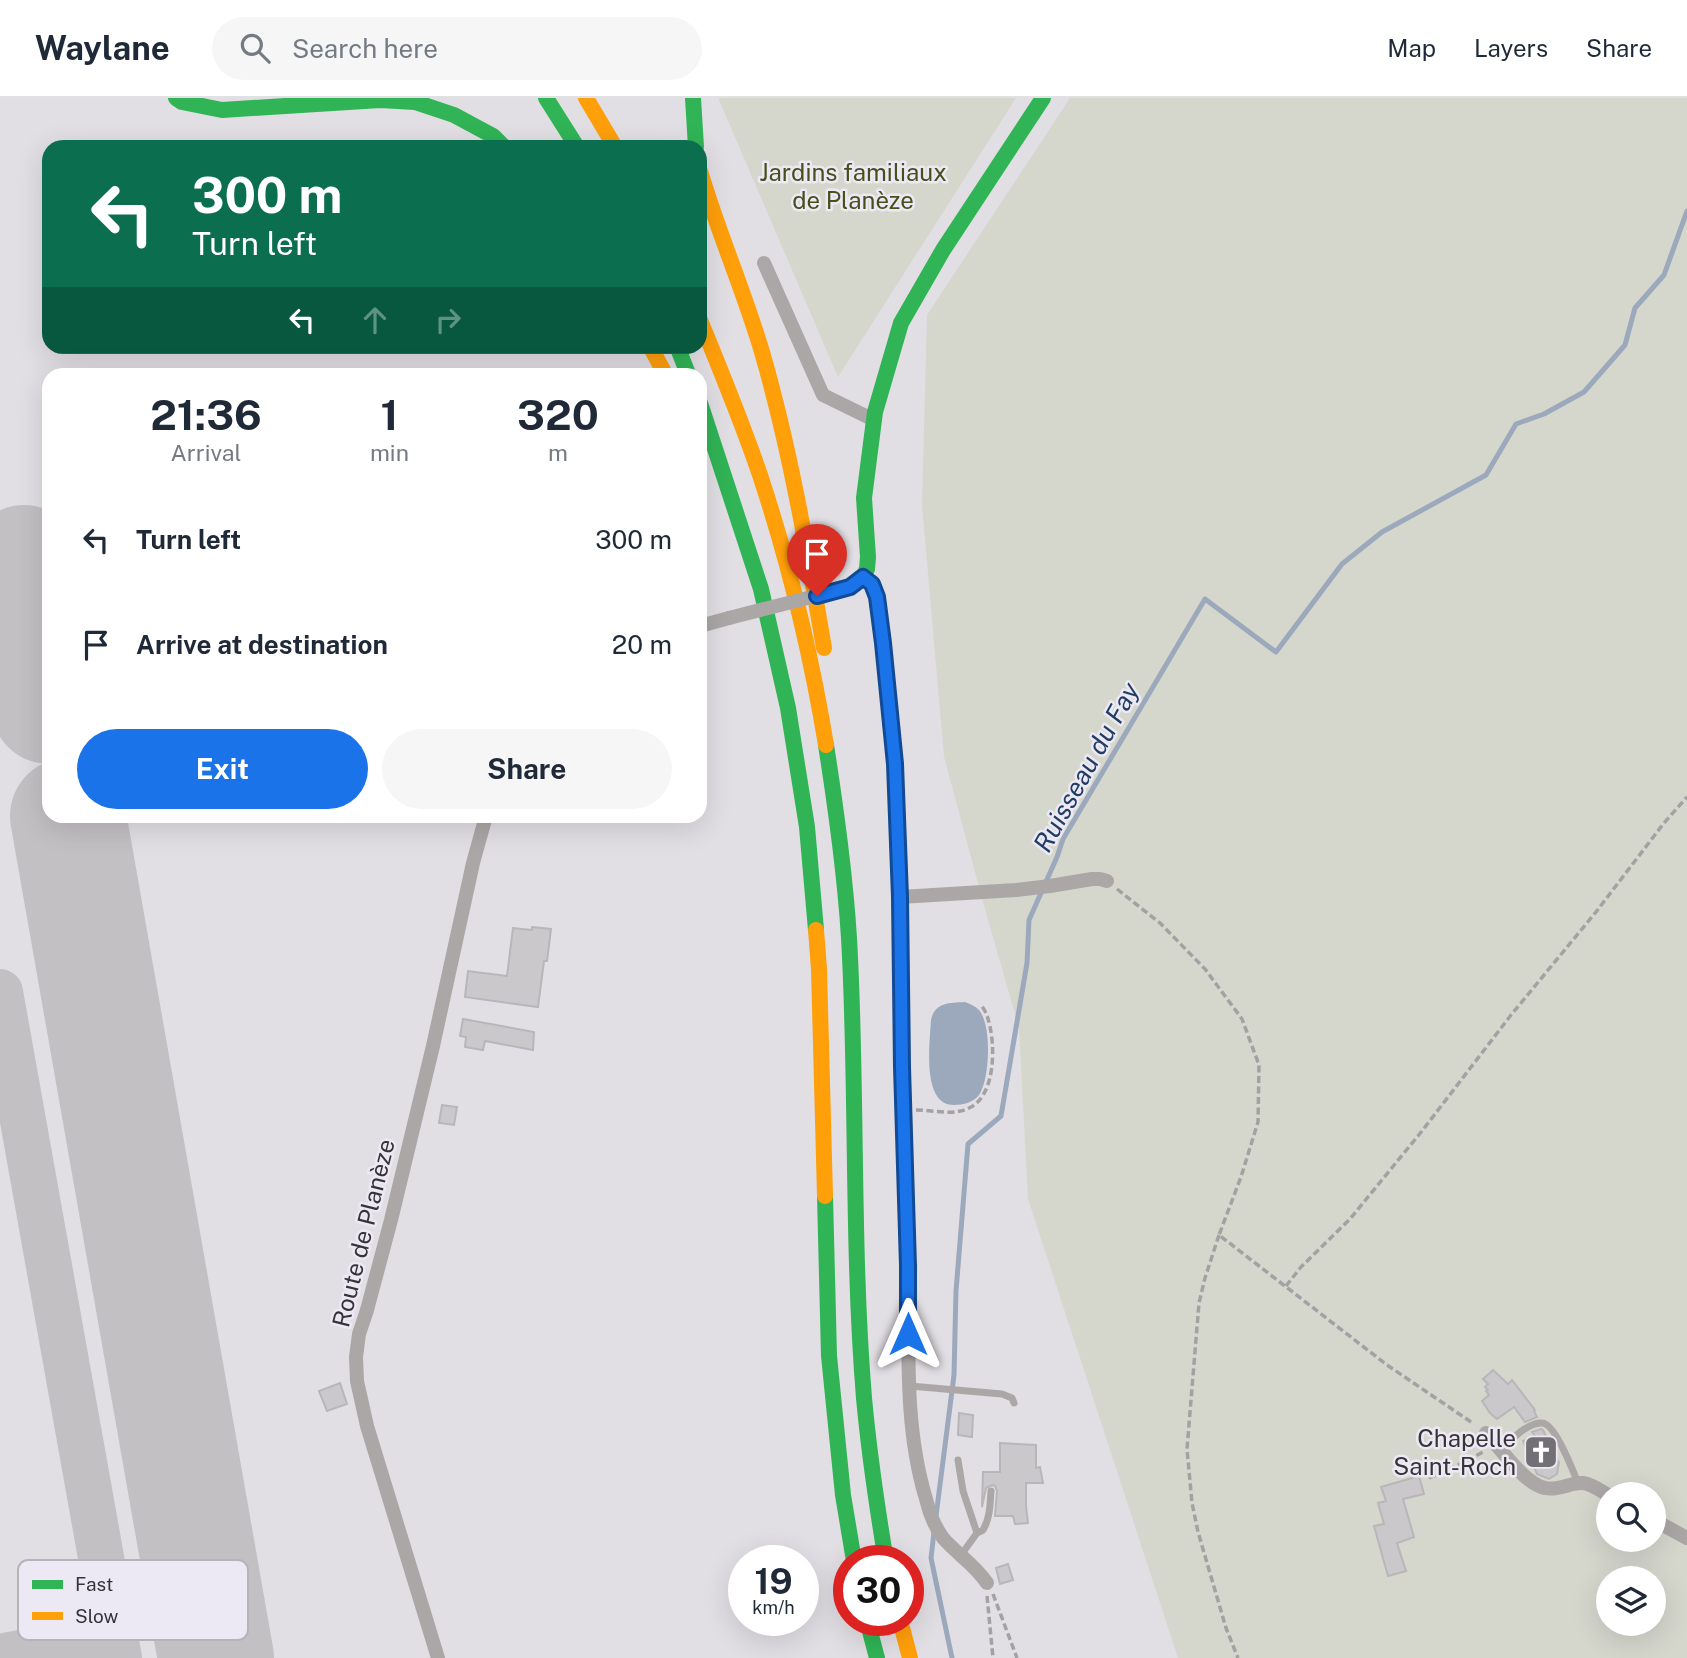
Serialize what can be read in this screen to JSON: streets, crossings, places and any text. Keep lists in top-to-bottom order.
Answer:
{
  "streets": {
    "street": ["Route de Planèze"]
  },
  "water": ["Ruisseau du Fay"],
  "parks": ["Jardins familiaux de Planèze"],
  "places": {
    "church": ["Chapelle Saint-Roch"]
  },
  "legend": ["Fast", "Slow"],
  "page": {
    "header": "Waylane",
    "search": "Search here",
    "nav": ["Map", "Layers", "Share"],
    "turn": ["300 m", "Turn left"],
    "eta": [
      "21:36",
      "Arrival",
      "1",
      "min",
      "320",
      "m"
    ],
    "list": [
      {
        "name": "Turn left",
        "value": "300 m"
      },
      {
        "name": "Arrive at destination",
        "value": "20 m"
      }
    ],
    "buttons": ["Exit", "Share"],
    "speed": "19 km/h",
    "limit": "30"
  }
}
